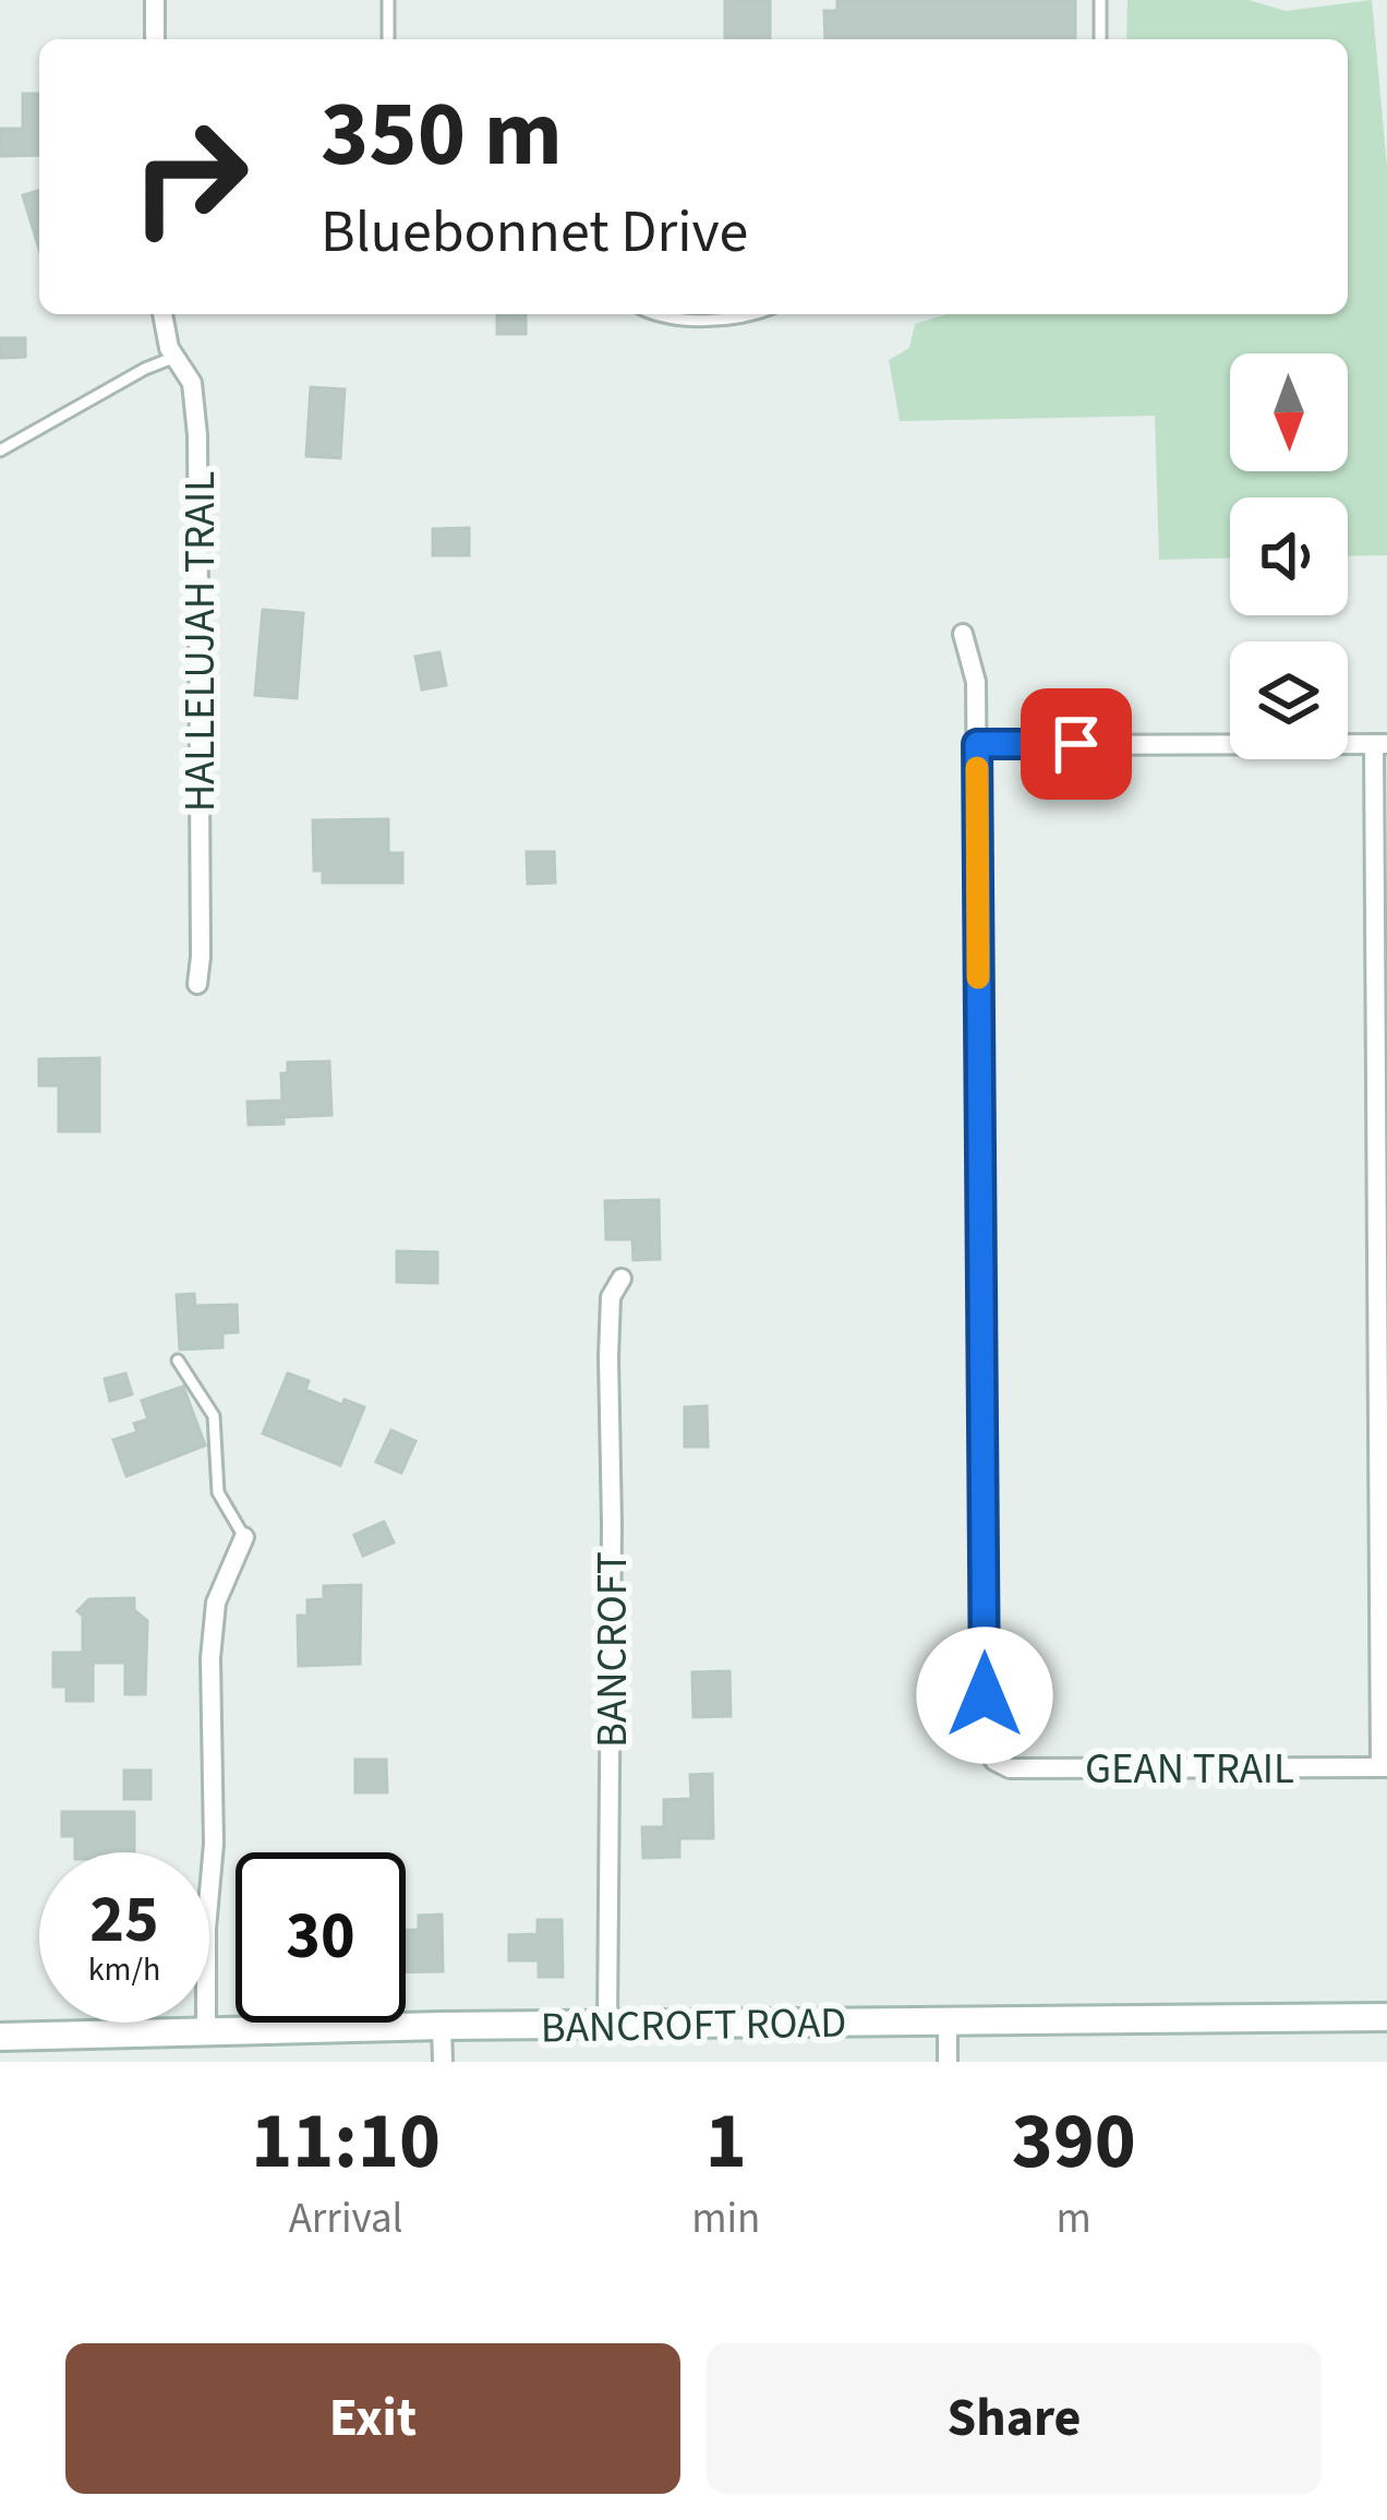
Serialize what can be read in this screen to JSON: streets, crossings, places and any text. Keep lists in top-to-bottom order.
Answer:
{
  "streets": {
    "street": [
      "HALLELUJAH TRAIL",
      "BANCROFT",
      "GEAN TRAIL",
      "BANCROFT ROAD"
    ]
  },
  "crossings": [
    ["BANCROFT", "BANCROFT ROAD"]
  ],
  "north": "bottom",
  "page": {
    "turn": ["350 m", "Bluebonnet Drive"],
    "speed": "25 km/h",
    "limit": "30",
    "eta": [
      "11:10",
      "Arrival",
      "1",
      "min",
      "390",
      "m"
    ],
    "buttons": ["Exit", "Share"]
  }
}
